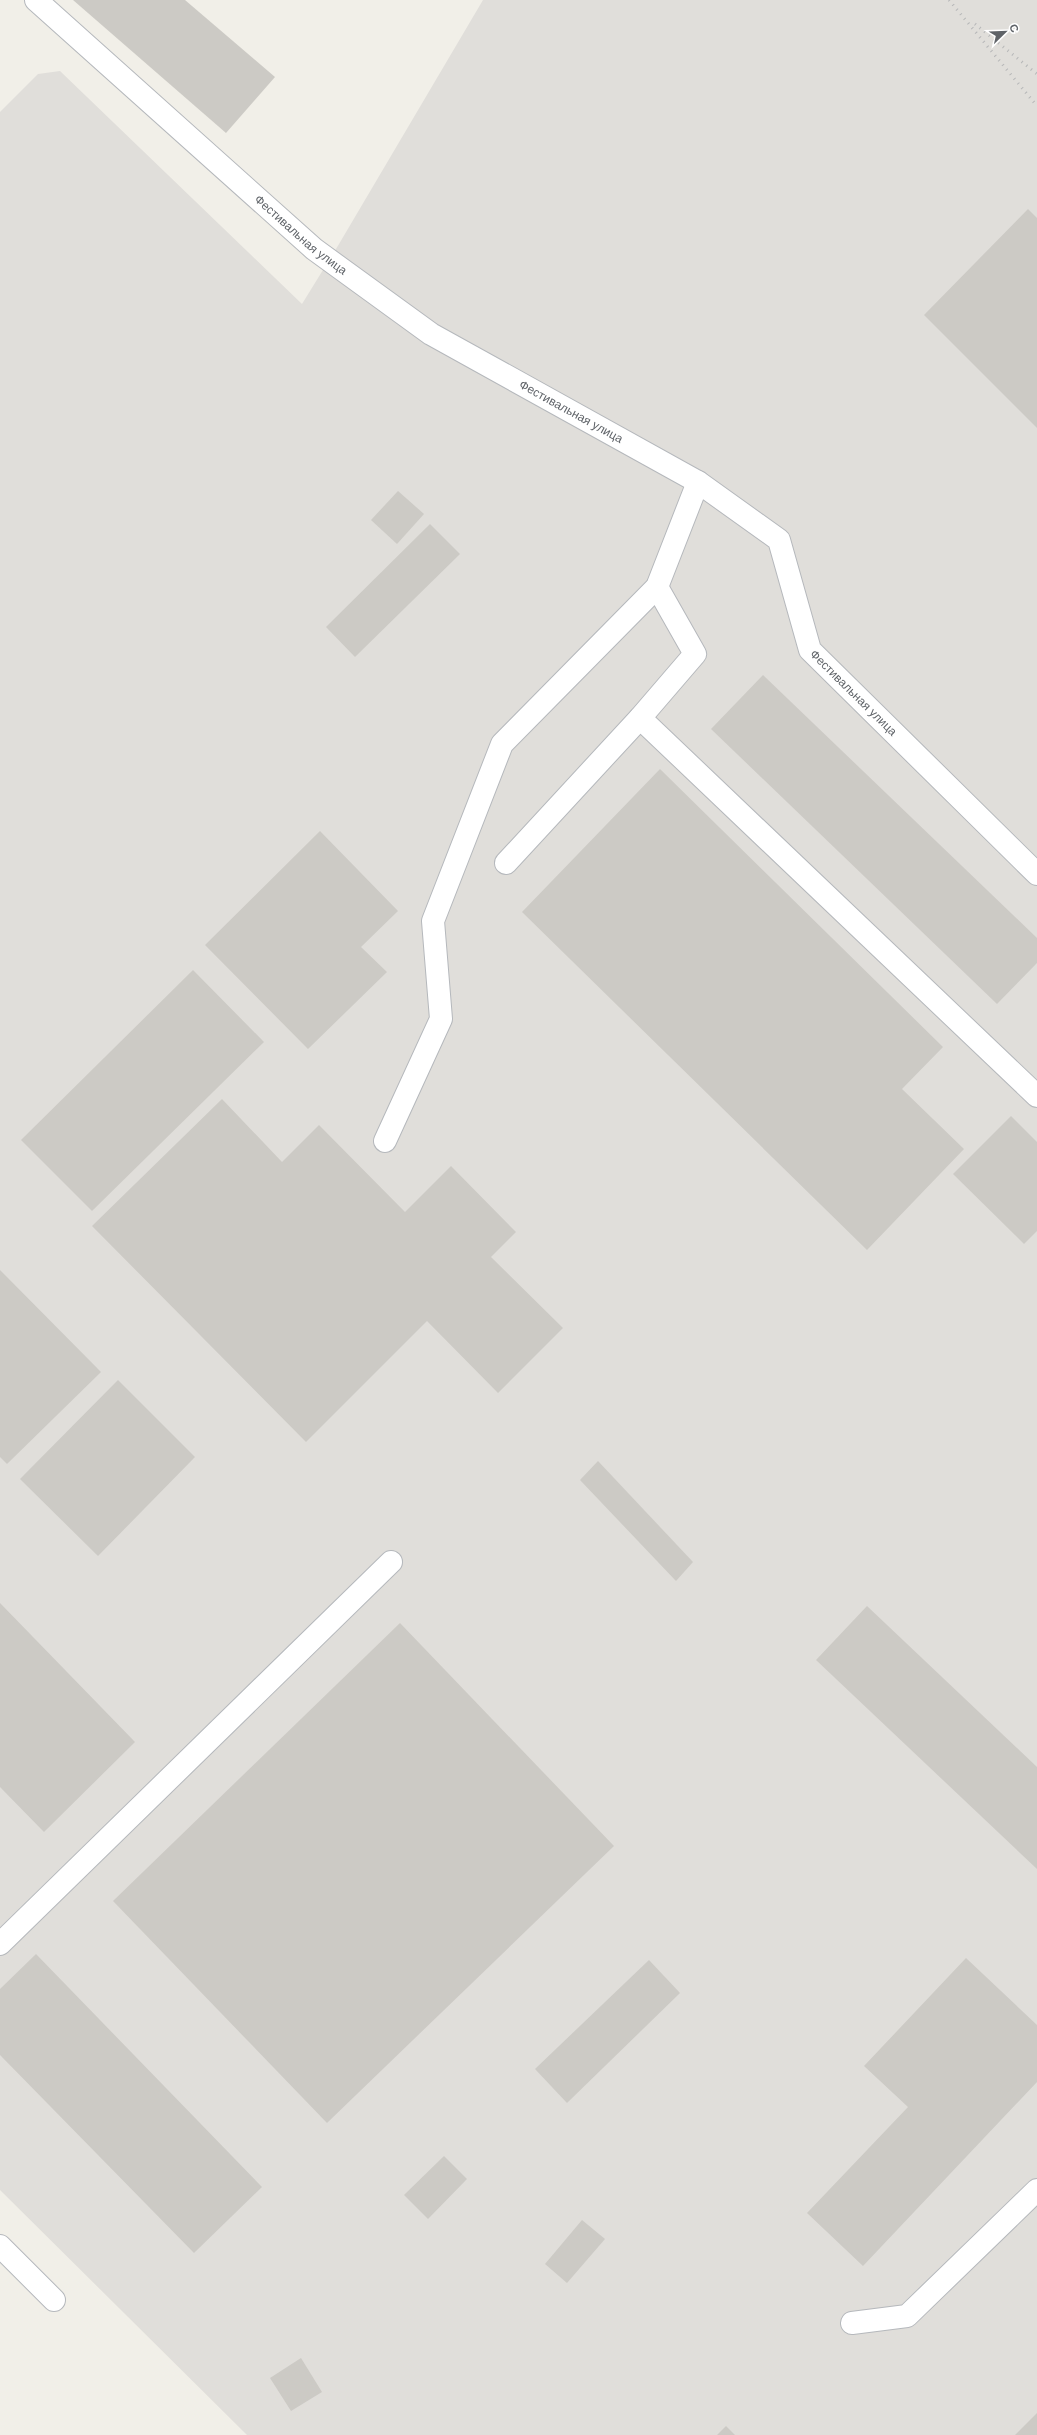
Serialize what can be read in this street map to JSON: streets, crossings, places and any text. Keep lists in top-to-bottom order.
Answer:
{
  "streets": {
    "lane": ["Фестивальная улица"]
  },
  "north": "top right"
}
